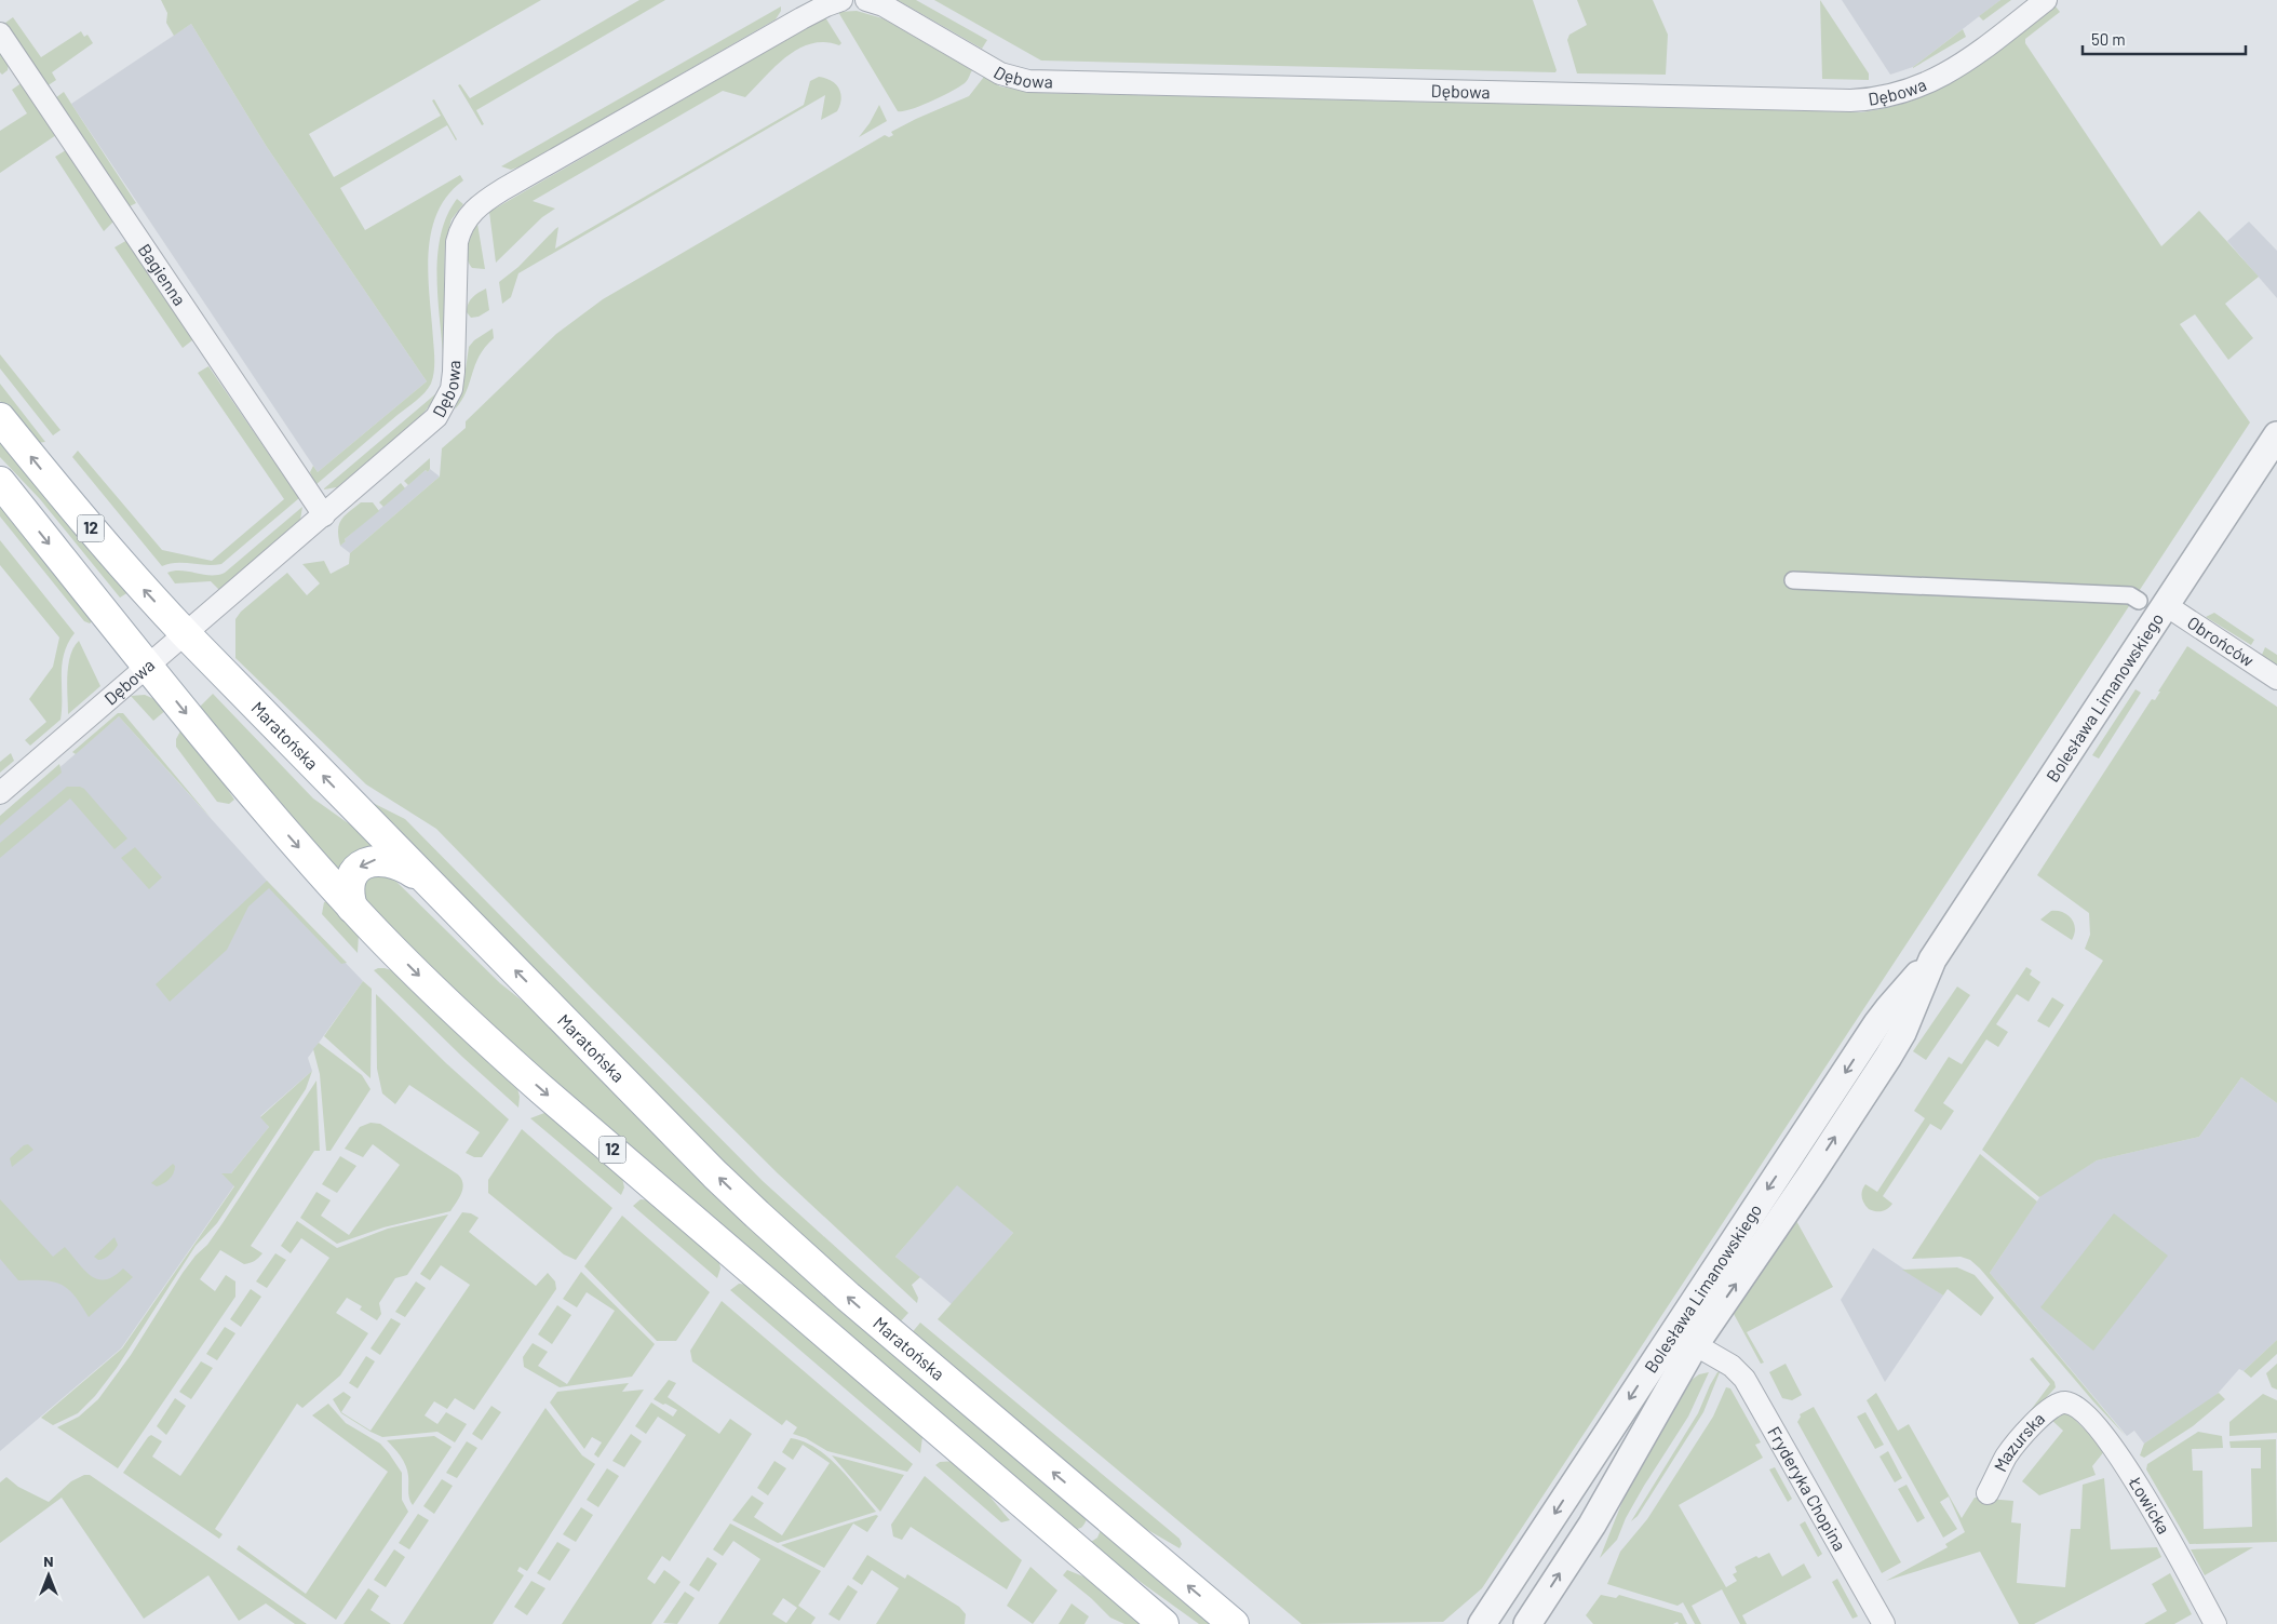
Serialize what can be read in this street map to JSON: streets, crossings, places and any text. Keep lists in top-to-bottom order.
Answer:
{
  "streets": {
    "main road": ["12", "Maratońska"],
    "street": [
      "Dębowa",
      "Bagienna",
      "Obrońców",
      "Bolesława Limanowskiego",
      "Mazurska",
      "Fryderyka Chopina",
      "Łowicka"
    ]
  },
  "crossings": [
    ["Dębowa", "Bagienna"],
    ["Dębowa", "12"],
    ["Dębowa", "Maratońska"],
    ["Obrońców", "Bolesława Limanowskiego"],
    ["Mazurska", "Łowicka"]
  ],
  "scale_bar": "50 m",
  "north": "top"
}
